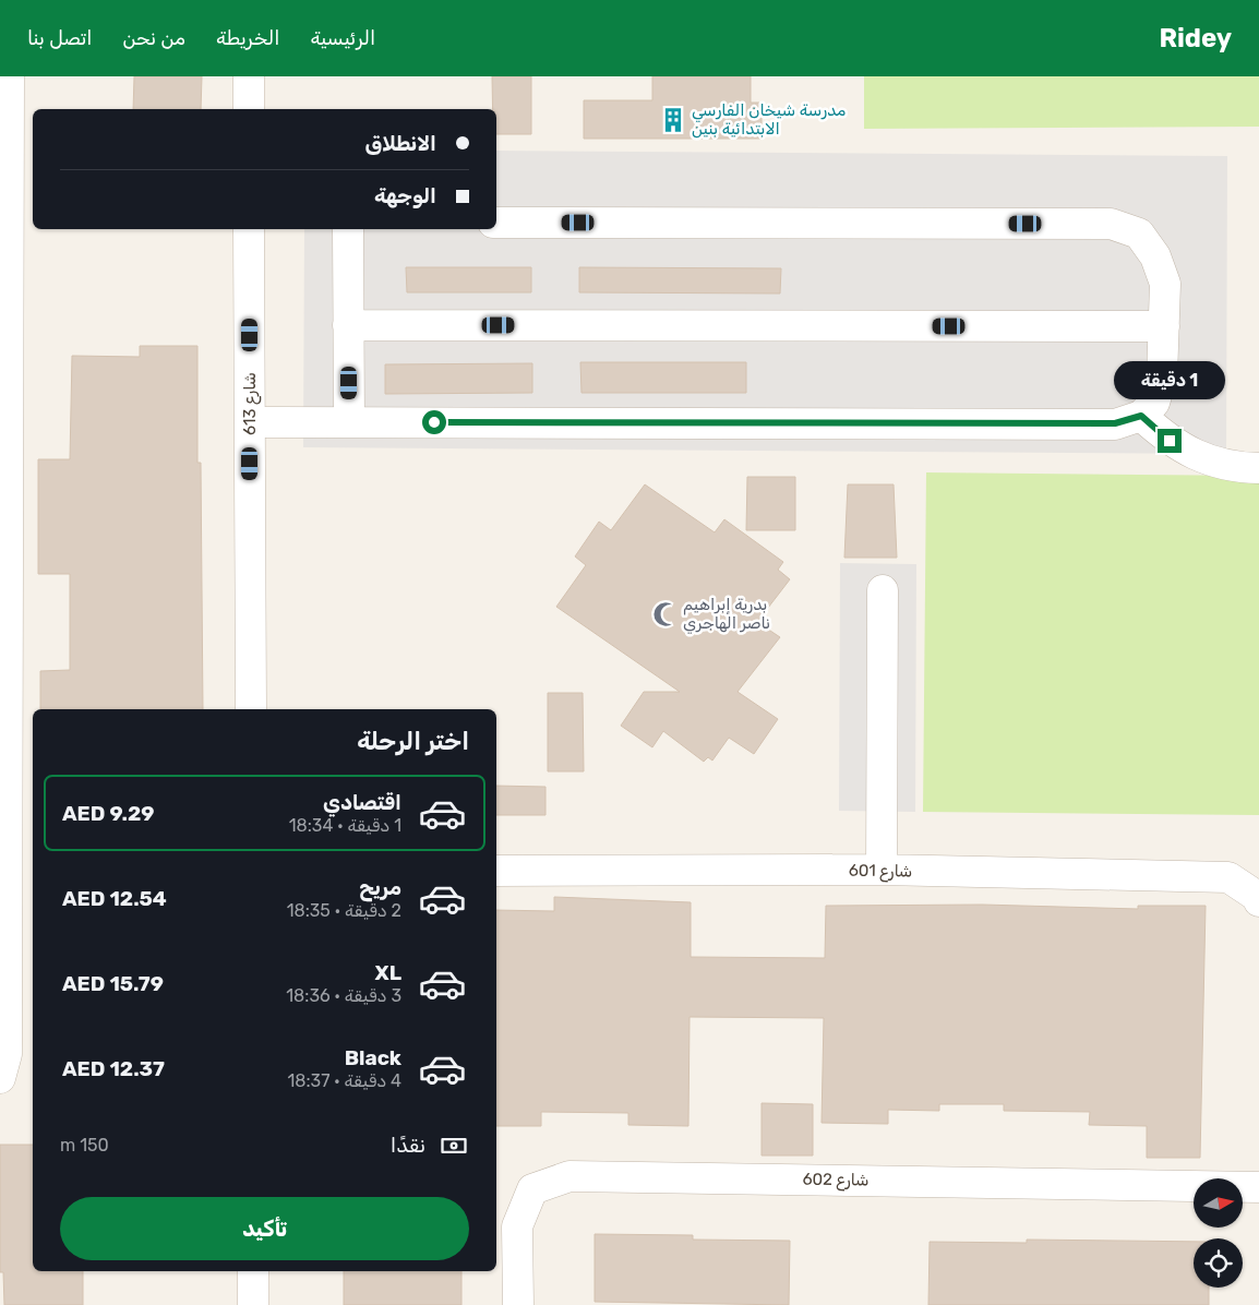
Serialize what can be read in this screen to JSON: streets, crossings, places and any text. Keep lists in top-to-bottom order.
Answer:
{
  "streets": {
    "street": ["شارع 613", "شارع 601", "شارع 602"]
  },
  "places": {
    "building": ["مدرسة شيخان الفارسي الابتدائية بنين"],
    "mosque": ["بدرية إبراهيم ناصر الهاجري"]
  },
  "north": "right",
  "page": {
    "header": "Ridey",
    "nav": [
      "الرئيسية",
      "الخريطة",
      "من نحن",
      "اتصل بنا"
    ],
    "banner": ["الانطلاق", "الوجهة"],
    "bubble": "1 دقيقة",
    "heading": "اختر الرحلة",
    "list": [
      {
        "name": "اقتصادي",
        "note": "1 دقيقة · 18:34",
        "value": "AED 9.29"
      },
      {
        "name": "مريح",
        "note": "2 دقيقة · 18:35",
        "value": "AED 12.54"
      },
      {
        "name": "XL",
        "note": "3 دقيقة · 18:36",
        "value": "AED 15.79"
      },
      {
        "name": "Black",
        "note": "4 دقيقة · 18:37",
        "value": "AED 12.37"
      }
    ],
    "pay": ["نقدًا", "150 m"],
    "buttons": "تأكيد"
  }
}
